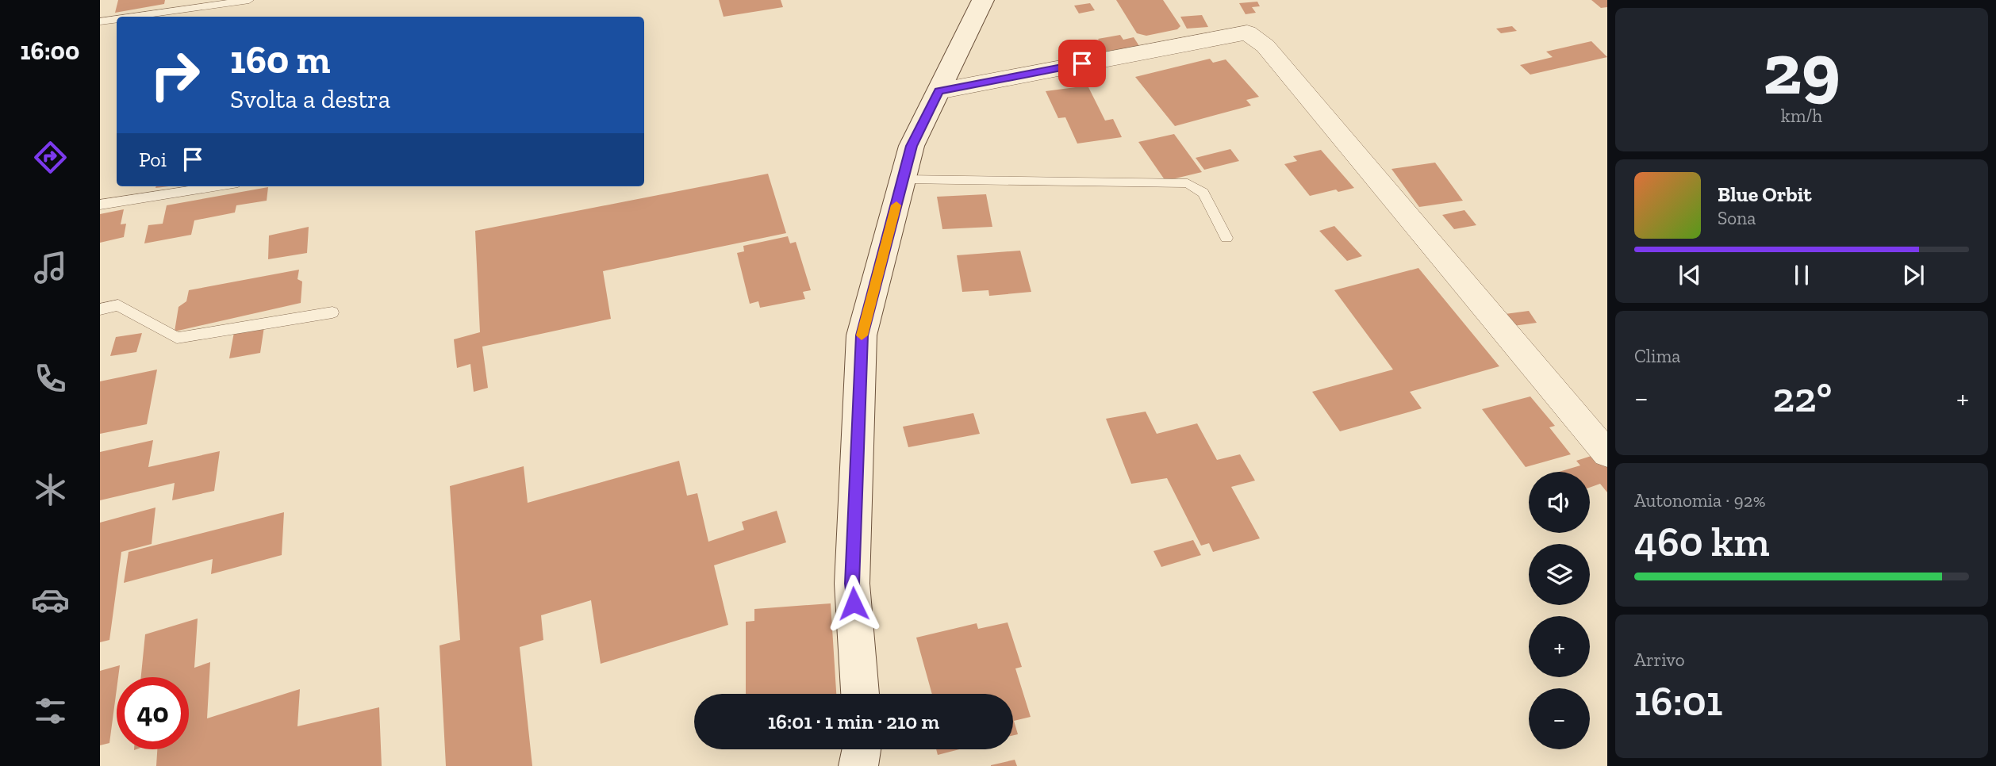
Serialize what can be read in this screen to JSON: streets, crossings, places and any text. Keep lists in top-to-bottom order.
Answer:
{
  "page": {
    "tabs": "16:00",
    "tile": [
      ["29", "km/h"],
      "Clima",
      ["Autonomia · 92%", "460 km"],
      ["Arrivo", "16:01"]
    ],
    "turn": ["160 m", "Svolta a destra"],
    "then": "Poi",
    "song": ["Blue Orbit", "Sona"],
    "heat": ["−", "22°", "+"],
    "map_buttons": ["+", "−"],
    "limit": "40",
    "trip": "16:01 · 1 min · 210 m"
  }
}
